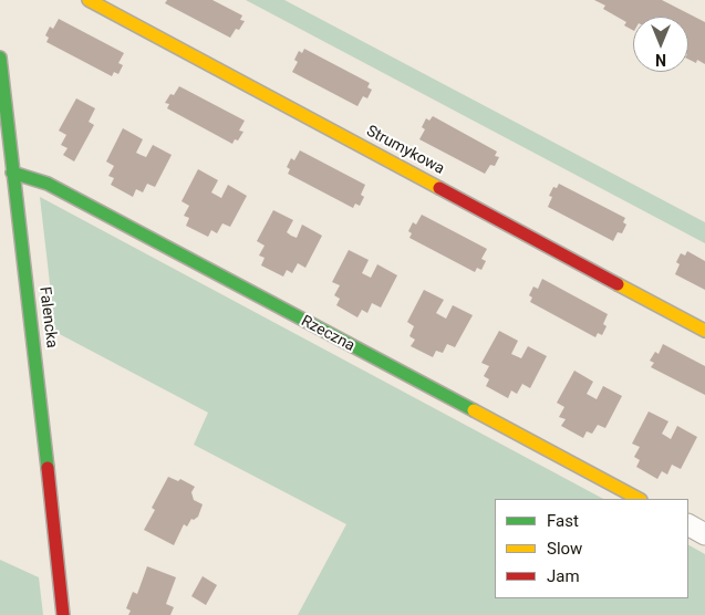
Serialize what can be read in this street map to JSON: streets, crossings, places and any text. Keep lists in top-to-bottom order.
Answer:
{
  "streets": {
    "street": ["Strumykowa", "Falencka", "Rzeczna"]
  },
  "crossings": [
    ["Falencka", "Rzeczna"]
  ],
  "legend": ["Fast", "Slow", "Jam"],
  "north": "bottom"
}
